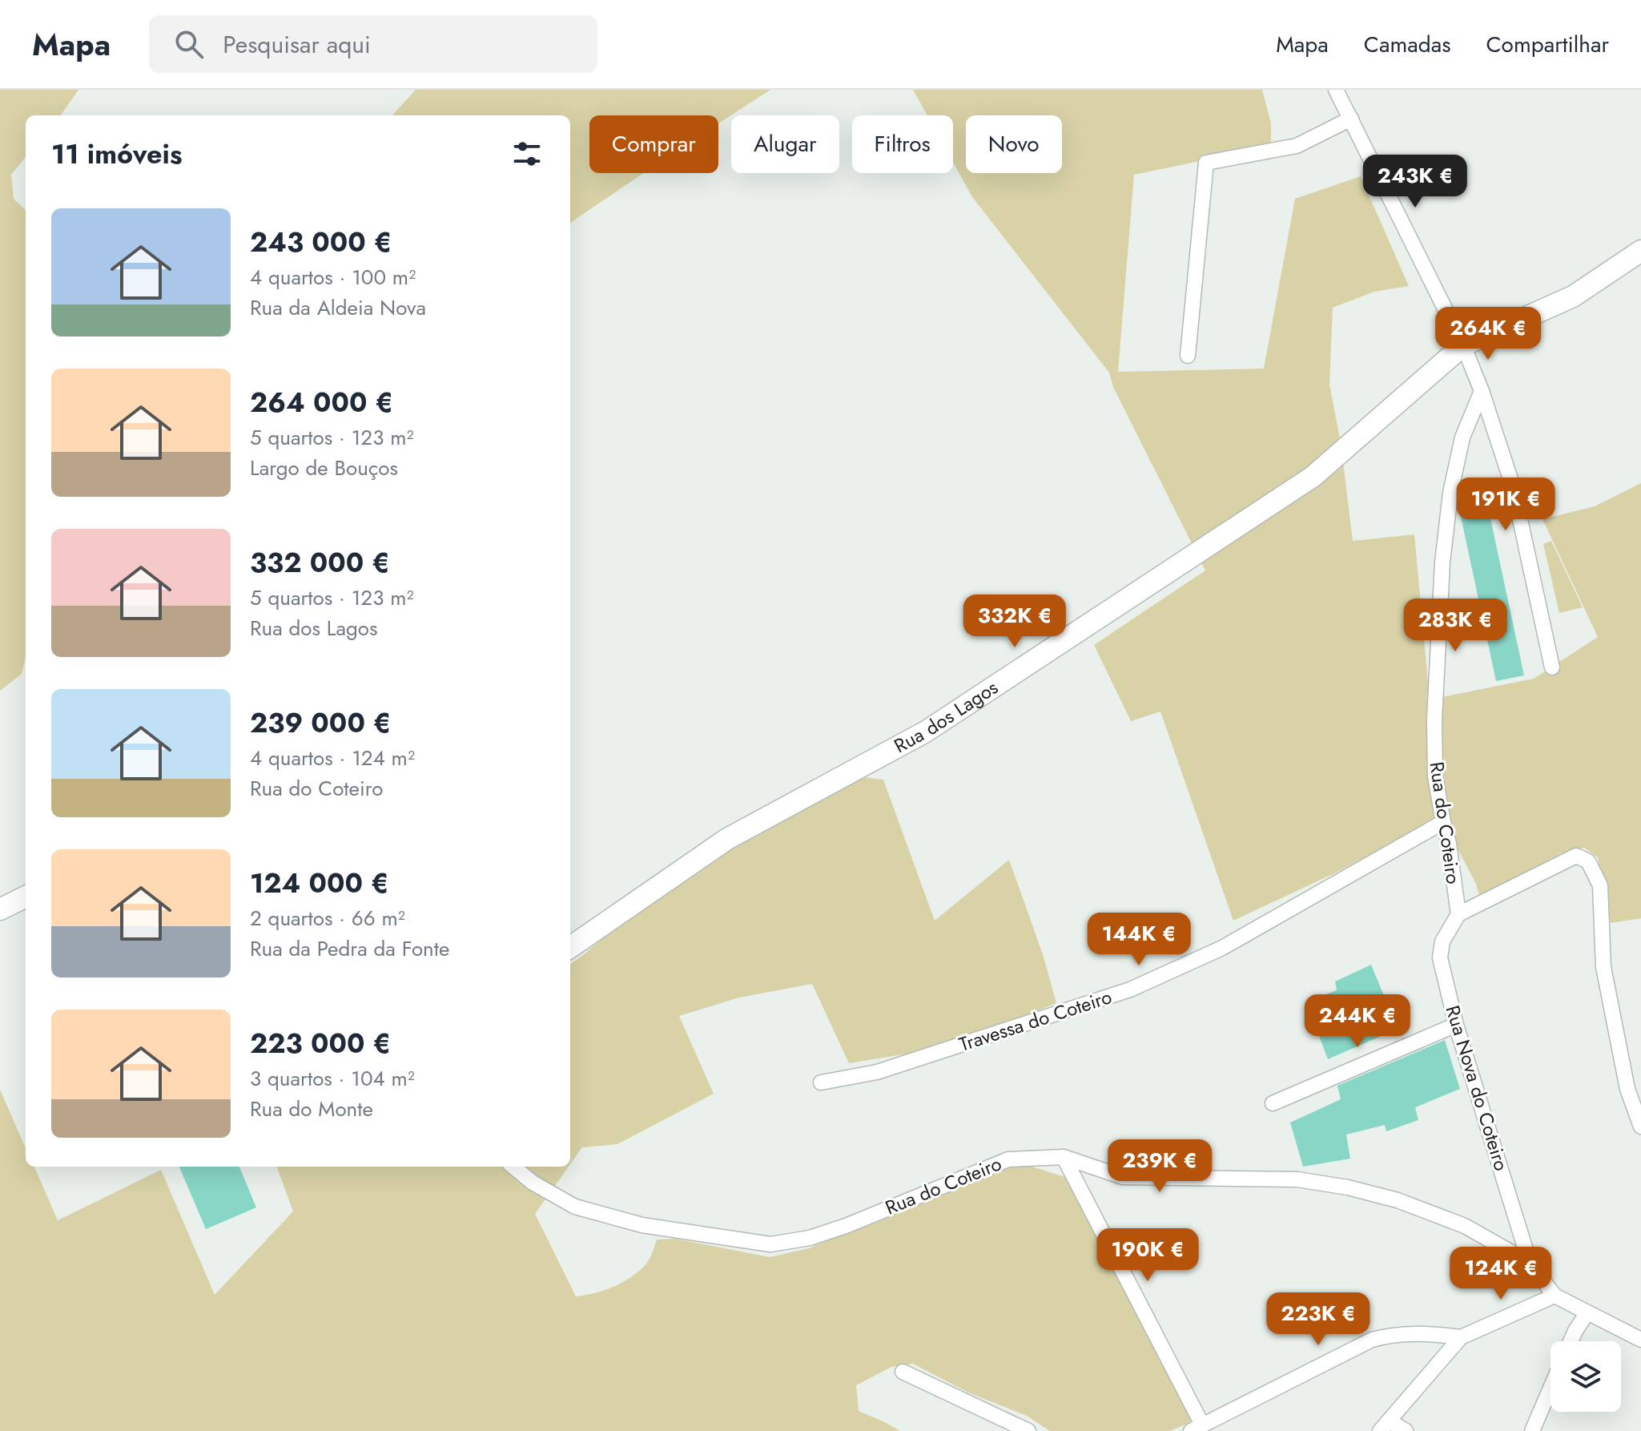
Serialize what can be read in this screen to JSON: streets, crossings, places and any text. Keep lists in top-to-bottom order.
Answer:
{
  "streets": {
    "street": [
      "Rua dos Lagos",
      "Rua do Coteiro",
      "Travessa do Coteiro",
      "Rua Nova do Coteiro"
    ]
  },
  "crossings": [
    ["Rua do Coteiro", "Travessa do Coteiro"],
    ["Rua do Coteiro", "Rua Nova do Coteiro"]
  ],
  "page": {
    "header": "Mapa",
    "search": "Pesquisar aqui",
    "nav": ["Mapa", "Camadas", "Compartilhar"],
    "chip": [
      "Comprar",
      "Alugar",
      "Filtros",
      "Novo"
    ],
    "heading": "11 imóveis",
    "price": [
      "243K €",
      "264K €",
      "191K €",
      "332K €",
      "283K €",
      "144K €",
      "244K €",
      "239K €",
      "190K €",
      "124K €",
      "223K €"
    ],
    "list": [
      {
        "name": "243 000 €",
        "note": "4 quartos · 100 m² · Rua da Aldeia Nova"
      },
      {
        "name": "264 000 €",
        "note": "5 quartos · 123 m² · Largo de Bouços"
      },
      {
        "name": "332 000 €",
        "note": "5 quartos · 123 m² · Rua dos Lagos"
      },
      {
        "name": "239 000 €",
        "note": "4 quartos · 124 m² · Rua do Coteiro"
      },
      {
        "name": "124 000 €",
        "note": "2 quartos · 66 m² · Rua da Pedra da Fonte"
      },
      {
        "name": "223 000 €",
        "note": "3 quartos · 104 m² · Rua do Monte"
      }
    ]
  }
}
